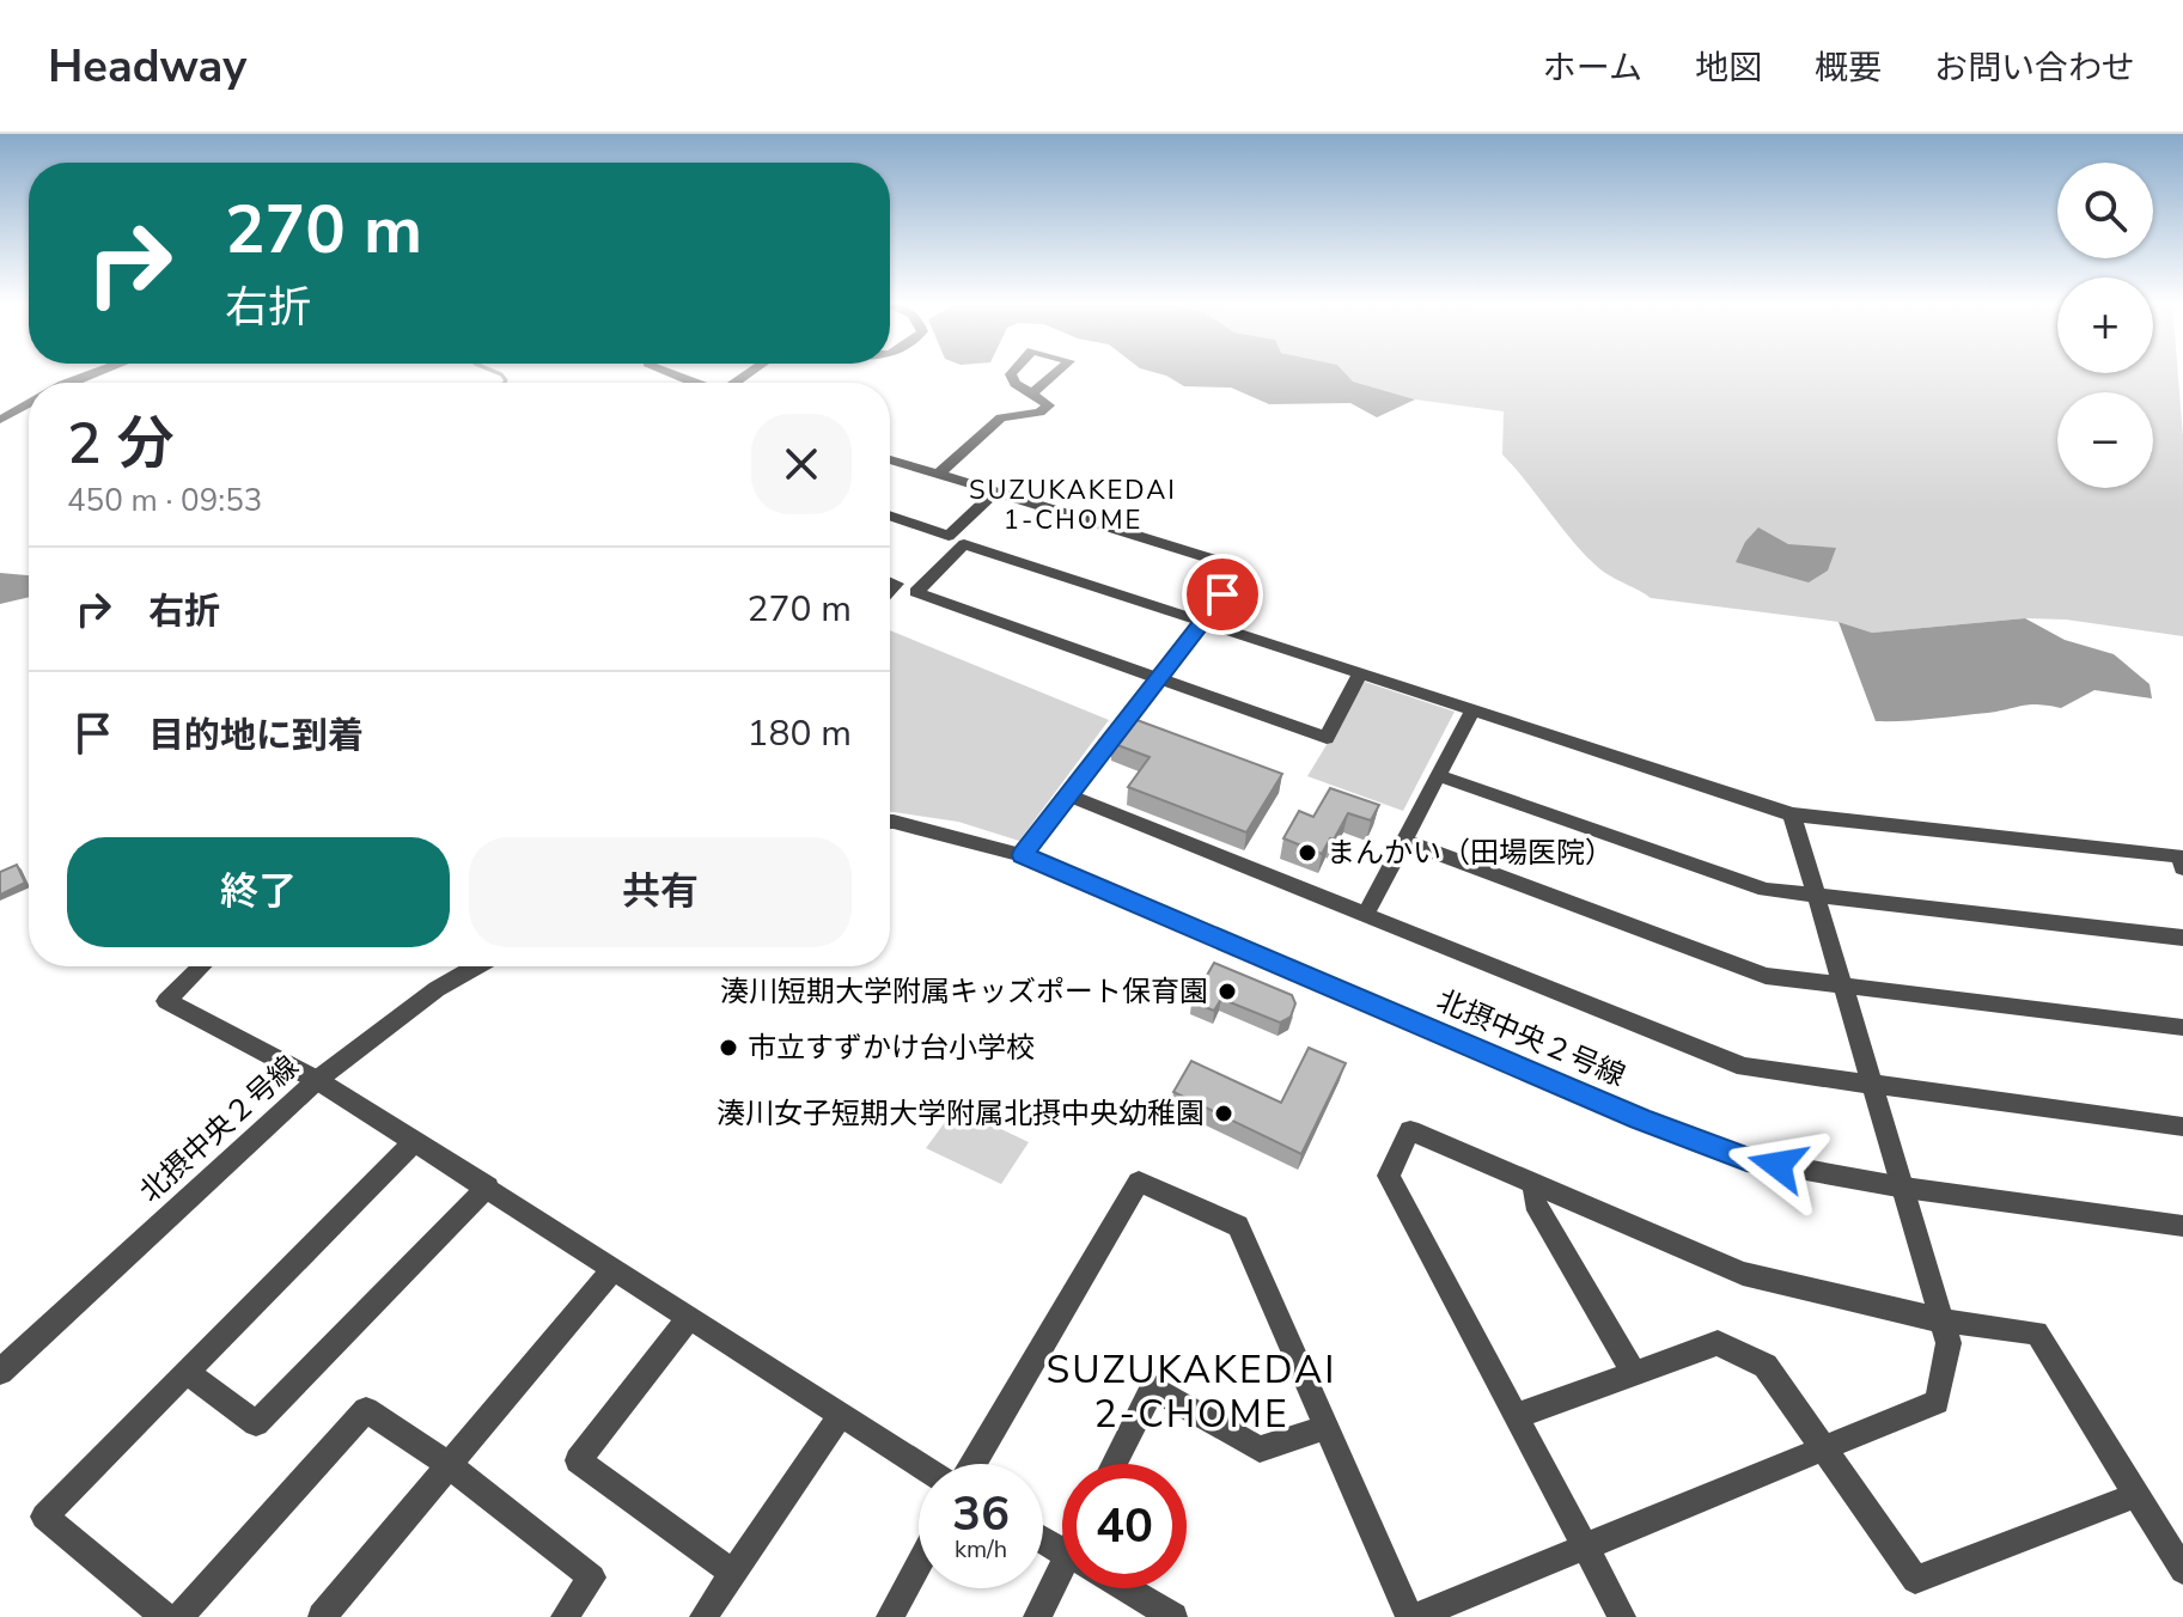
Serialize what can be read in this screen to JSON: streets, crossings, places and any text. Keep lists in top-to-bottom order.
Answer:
{
  "streets": {
    "street": ["北摂中央２号線"]
  },
  "districts": ["SUZUKAKEDAI 1-CHOME", "SUZUKAKEDAI 2-CHOME"],
  "places": [
    "まんかい（田場医院）",
    "湊川短期大学附属キッズポート保育園",
    "市立すずかけ台小学校",
    "湊川女子短期大学附属北摂中央幼稚園"
  ],
  "page": {
    "header": "Headway",
    "nav": [
      "ホーム",
      "地図",
      "概要",
      "お問い合わせ"
    ],
    "map_buttons": ["+", "−"],
    "turn": ["270 m", "右折"],
    "heading": ["2 分", "450 m · 09:53"],
    "list": [
      {
        "name": "右折",
        "value": "270 m"
      },
      {
        "name": "目的地に到着",
        "value": "180 m"
      }
    ],
    "buttons": ["終了", "共有"],
    "speed": "36 km/h",
    "limit": "40"
  }
}
